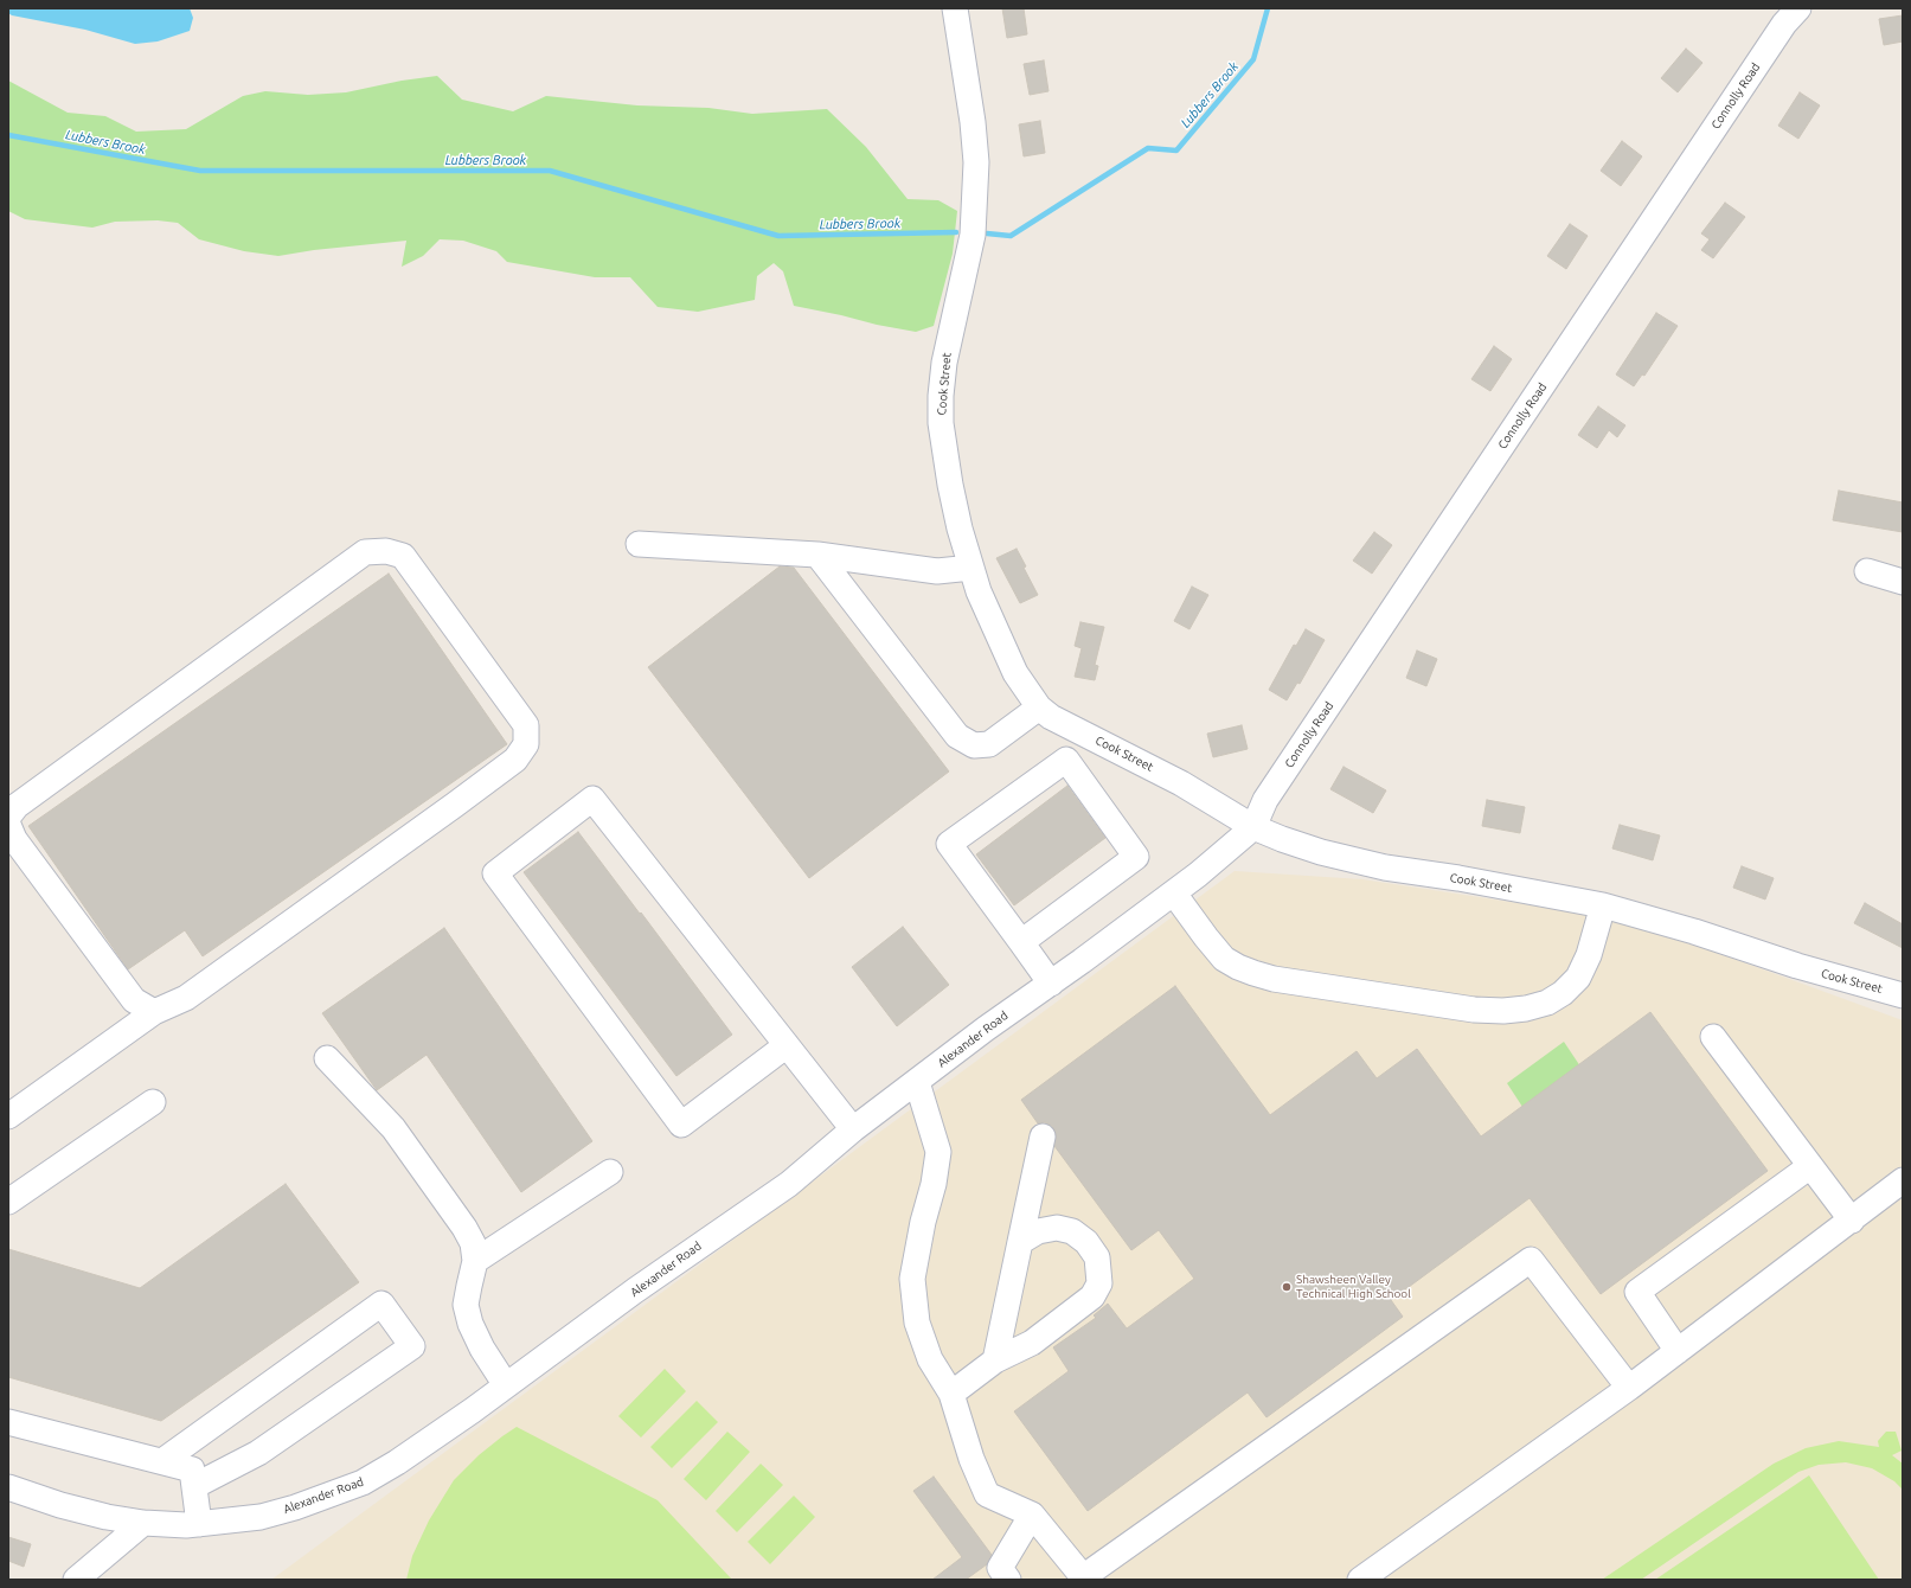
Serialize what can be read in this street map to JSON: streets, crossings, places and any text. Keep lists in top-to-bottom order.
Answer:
{
  "streets": {
    "street": ["Connolly Road", "Cook Street", "Alexander Road"]
  },
  "crossings": [
    ["Connolly Road", "Cook Street"],
    ["Connolly Road", "Alexander Road"],
    ["Cook Street", "Alexander Road"]
  ],
  "water": ["Lubbers Brook"],
  "places": ["Shawsheen Valley Technical High School"]
}
